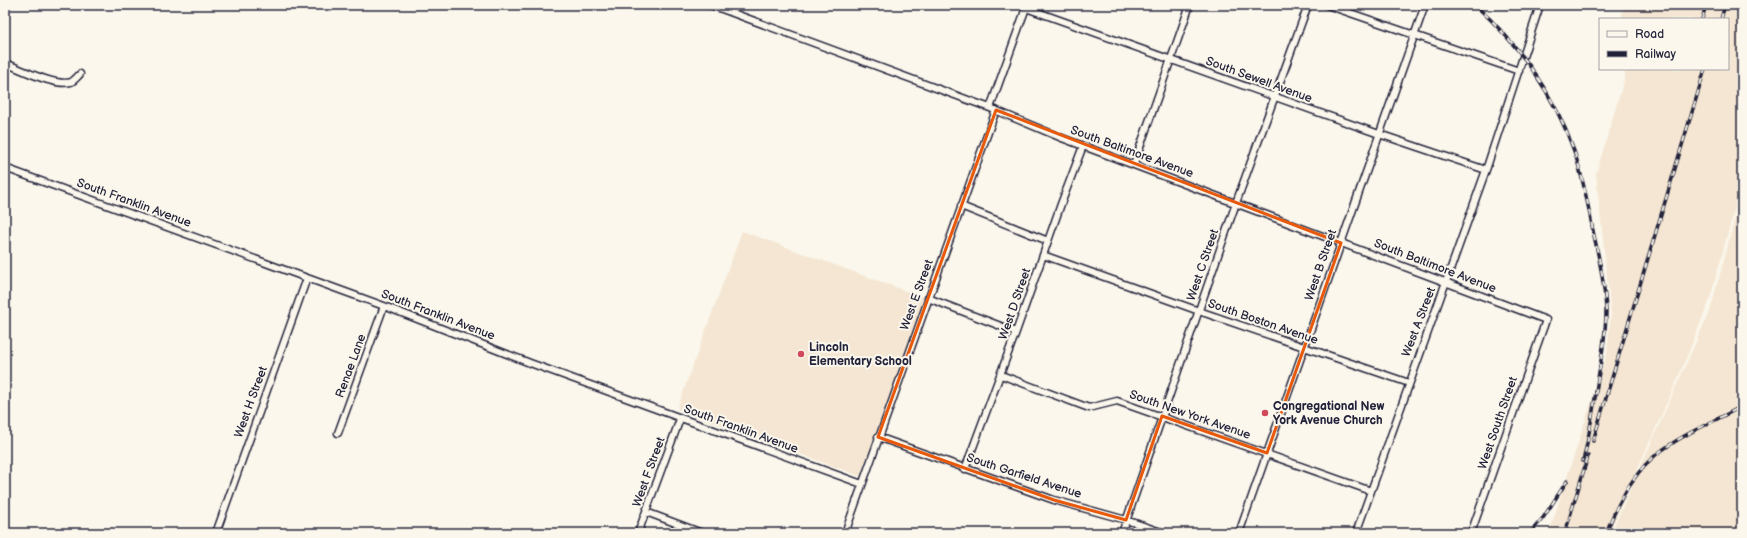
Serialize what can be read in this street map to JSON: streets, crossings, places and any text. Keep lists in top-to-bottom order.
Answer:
{
  "streets": {
    "street": [
      "South Sewell Avenue",
      "South Baltimore Avenue",
      "South Franklin Avenue",
      "West C Street",
      "West B Street",
      "West E Street",
      "West D Street",
      "South Boston Avenue",
      "West A Street",
      "Renae Lane",
      "West H Street",
      "South New York Avenue",
      "West South Street",
      "West F Street",
      "South Garfield Avenue"
    ]
  },
  "crossings": [
    ["South Sewell Avenue", "West C Street"],
    ["South Sewell Avenue", "West B Street"],
    ["South Sewell Avenue", "West E Street"],
    ["South Sewell Avenue", "West A Street"],
    ["South Baltimore Avenue", "West C Street"],
    ["South Baltimore Avenue", "West B Street"],
    ["South Baltimore Avenue", "West E Street"],
    ["South Baltimore Avenue", "West D Street"],
    ["South Baltimore Avenue", "West A Street"],
    ["South Baltimore Avenue", "West South Street"],
    ["South Franklin Avenue", "West E Street"],
    ["South Franklin Avenue", "Renae Lane"],
    ["South Franklin Avenue", "West H Street"],
    ["South Franklin Avenue", "West F Street"],
    ["West C Street", "South Boston Avenue"],
    ["West C Street", "South New York Avenue"],
    ["West C Street", "South Garfield Avenue"],
    ["West B Street", "South Boston Avenue"],
    ["West B Street", "South New York Avenue"],
    ["West E Street", "South Garfield Avenue"],
    ["West D Street", "South Boston Avenue"],
    ["West D Street", "South New York Avenue"],
    ["West D Street", "South Garfield Avenue"],
    ["South Boston Avenue", "West A Street"],
    ["West A Street", "South New York Avenue"]
  ],
  "places": ["Lincoln Elementary School", "Congregational New York Avenue Church"],
  "legend": ["Road", "Railway"]
}
